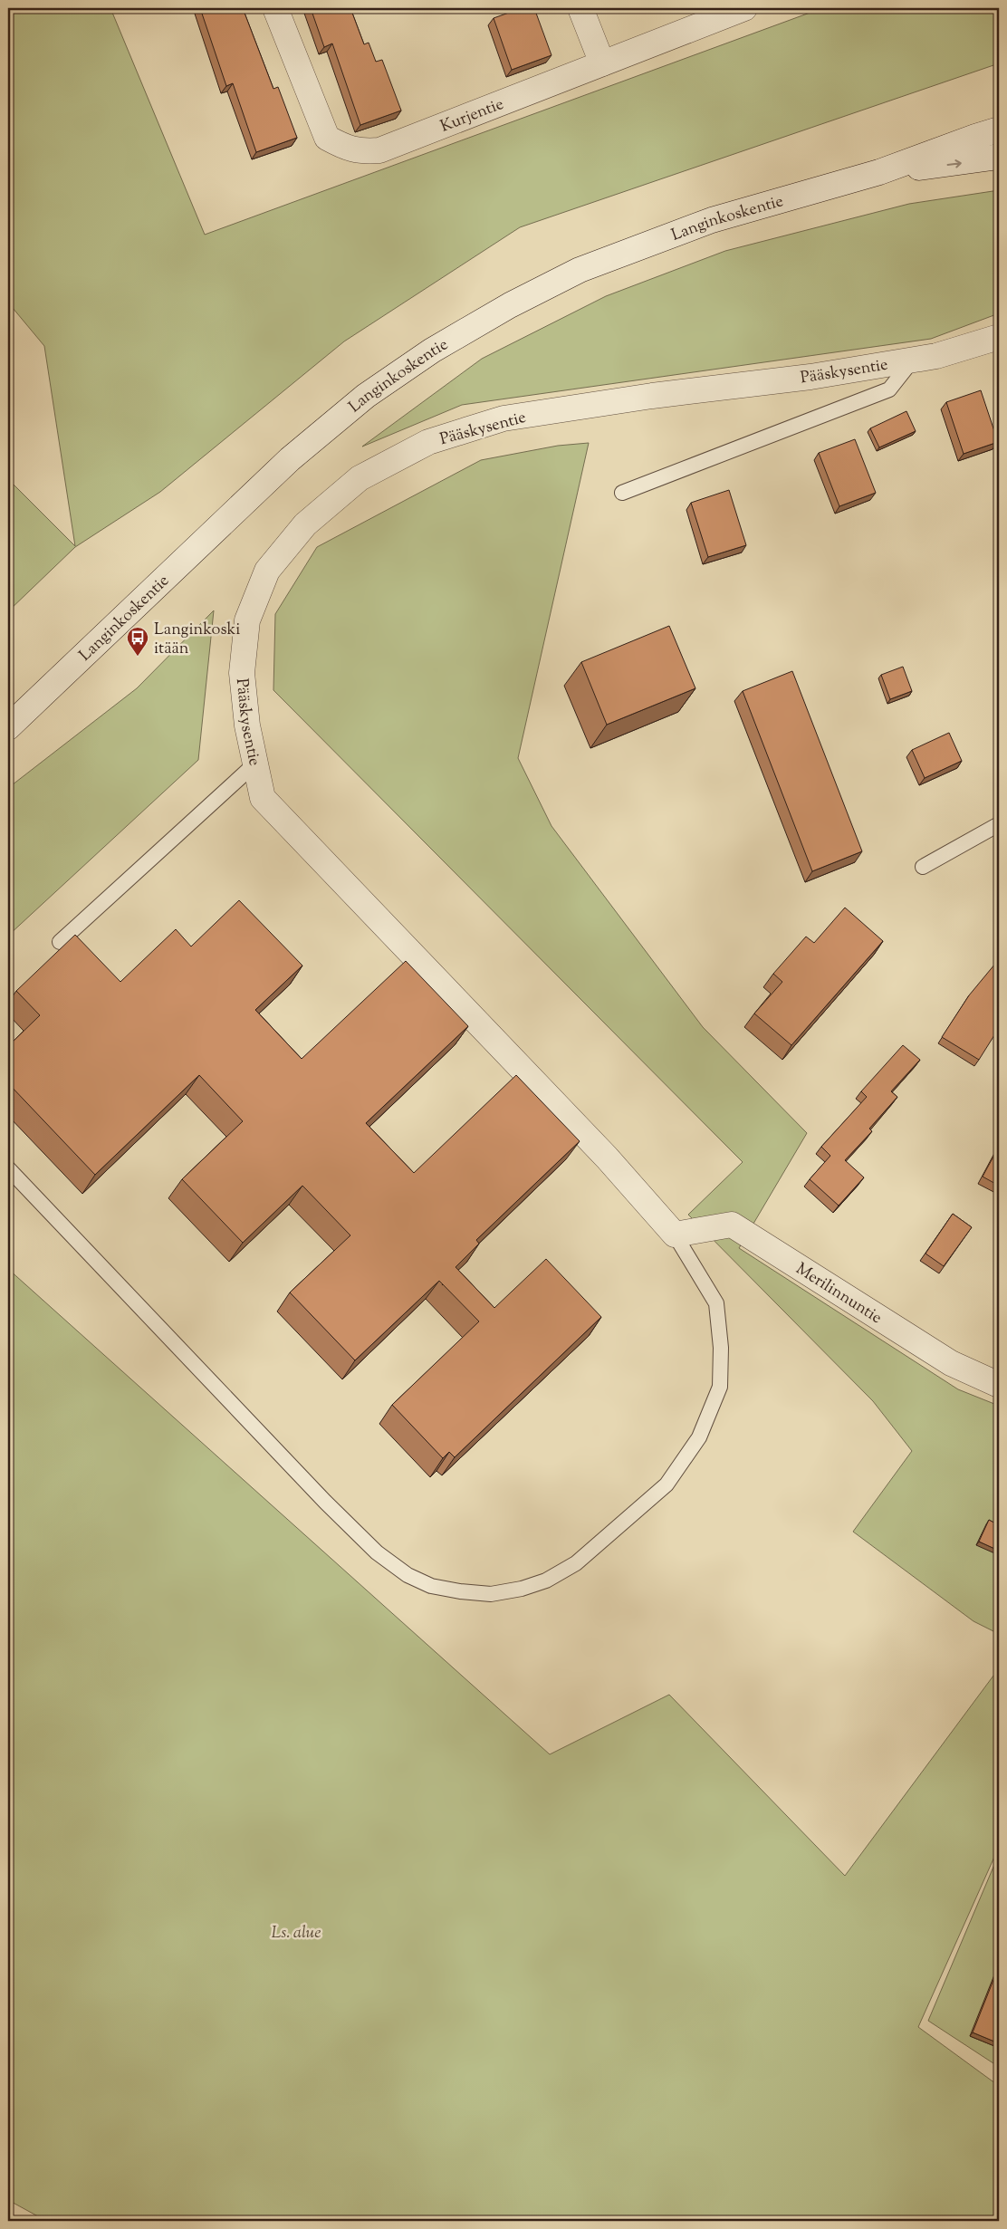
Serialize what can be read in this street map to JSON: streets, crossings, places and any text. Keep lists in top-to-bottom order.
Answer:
{
  "streets": {
    "street": [
      "Kurjentie",
      "Langinkoskentie",
      "Pääskysentie",
      "Merilinnuntie"
    ]
  },
  "crossings": [
    ["Pääskysentie", "Merilinnuntie"]
  ],
  "parks": ["Ls. alue"],
  "places": {
    "bus stop": ["Langinkoski itään"]
  }
}
